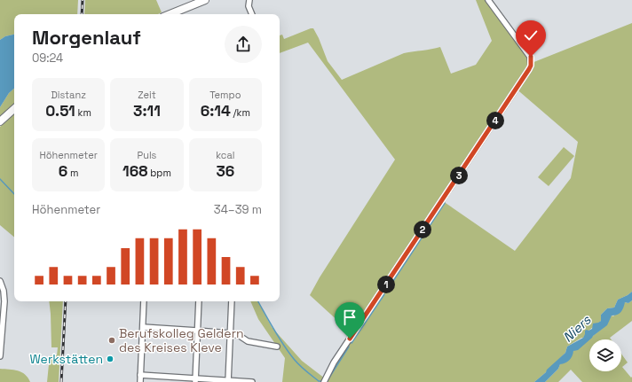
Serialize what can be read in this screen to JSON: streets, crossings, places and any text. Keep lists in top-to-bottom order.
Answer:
{
  "water": ["Niers"],
  "places": ["Berufskolleg Geldern des Kreises Kleve", "Werkstätten"],
  "page": {
    "heading": ["Morgenlauf", "09:24"],
    "stats": [
      ["Distanz", "0.51 km"],
      ["Zeit", "3:11"],
      ["Tempo", "6:14 /km"],
      ["Höhenmeter", "6 m"],
      ["Puls", "168 bpm"],
      ["kcal", "36"]
    ],
    "pins": [
      "4",
      "3",
      "2",
      "1"
    ],
    "chart": ["Höhenmeter", "34–39 m"]
  }
}
